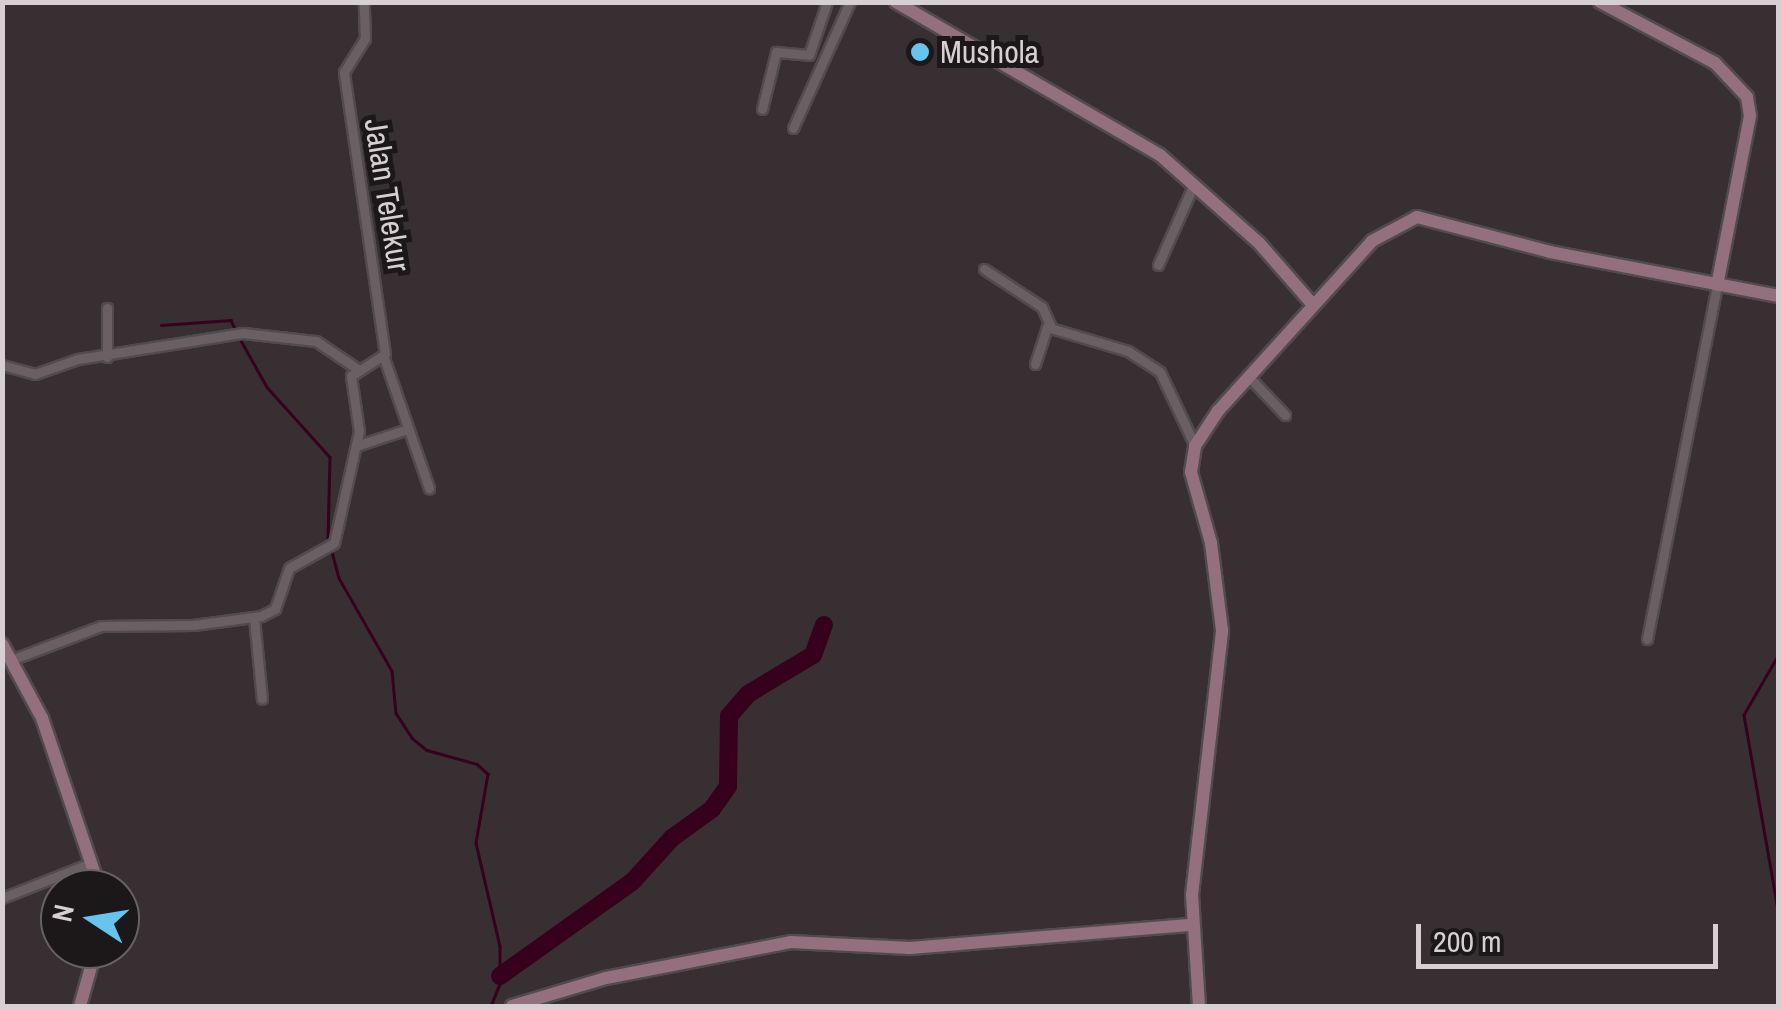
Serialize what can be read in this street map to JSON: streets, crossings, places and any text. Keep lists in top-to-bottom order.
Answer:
{
  "streets": {
    "street": ["Jalan Telekur"]
  },
  "places": ["Mushola"],
  "scale_bar": "200 m",
  "north": "left"
}
